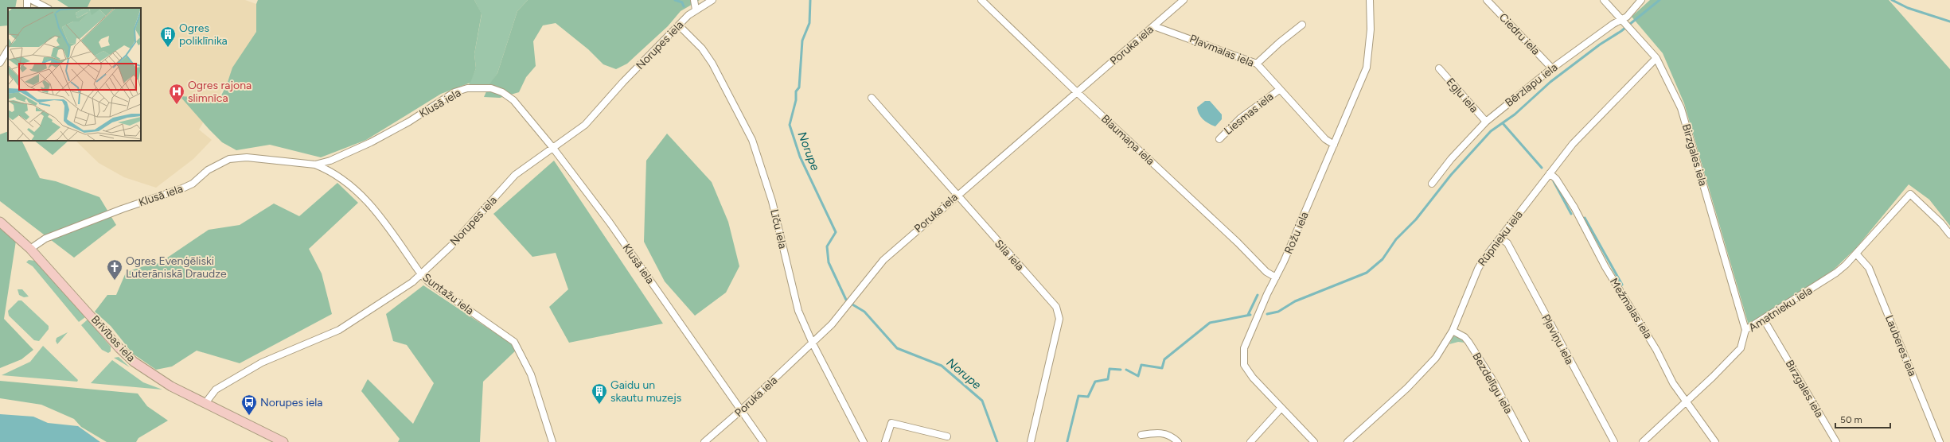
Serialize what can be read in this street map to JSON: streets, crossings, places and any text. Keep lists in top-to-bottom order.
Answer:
{
  "streets": {
    "main road": ["Brīvības iela"],
    "street": [
      "Ciedru iela",
      "Norupes iela",
      "Poruka iela",
      "Pļavmalas iela",
      "Bērzlapu iela",
      "Egļu iela",
      "Klusā iela",
      "Liesmas iela",
      "Blaumaņa iela",
      "Birzgales iela",
      "Līču iela",
      "Rožu iela",
      "Rūpnieku iela",
      "Sila iela",
      "Suntažu iela",
      "Mežmalas iela",
      "Amatnieku iela",
      "Pļaviņu iela",
      "Lauberes iela",
      "Bezdelīgu iela"
    ]
  },
  "crossings": [
    ["Ciedru iela", "Bērzlapu iela"],
    ["Norupes iela", "Klusā iela"],
    ["Norupes iela", "Līču iela"],
    ["Norupes iela", "Suntažu iela"],
    ["Norupes iela", "Brīvības iela"],
    ["Poruka iela", "Pļavmalas iela"],
    ["Poruka iela", "Klusā iela"],
    ["Poruka iela", "Blaumaņa iela"],
    ["Poruka iela", "Līču iela"],
    ["Poruka iela", "Sila iela"],
    ["Pļavmalas iela", "Liesmas iela"],
    ["Pļavmalas iela", "Rožu iela"],
    ["Bērzlapu iela", "Egļu iela"],
    ["Bērzlapu iela", "Birzgales iela"],
    ["Klusā iela", "Suntažu iela"],
    ["Klusā iela", "Brīvības iela"],
    ["Blaumaņa iela", "Rožu iela"],
    ["Birzgales iela", "Rūpnieku iela"],
    ["Birzgales iela", "Amatnieku iela"],
    ["Rūpnieku iela", "Mežmalas iela"],
    ["Rūpnieku iela", "Pļaviņu iela"],
    ["Rūpnieku iela", "Bezdelīgu iela"],
    ["Mežmalas iela", "Amatnieku iela"],
    ["Amatnieku iela", "Lauberes iela"]
  ],
  "water": ["Norupe"],
  "places": {
    "building": ["Ogres poliklīnika", "Gaidu un skautu muzejs"],
    "hospital": ["Ogres rajona slimnīca"],
    "church": ["Ogres Evenģēliski Luterāniskā Draudze"],
    "bus stop": ["Norupes iela"]
  },
  "scale_bar": "50 m"
}
